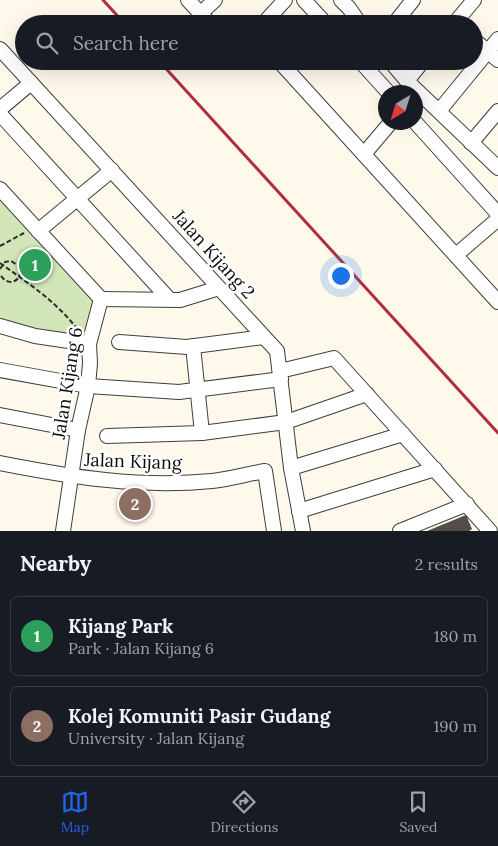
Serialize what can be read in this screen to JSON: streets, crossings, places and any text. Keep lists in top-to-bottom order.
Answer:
{
  "streets": {
    "street": ["Jalan Kijang 2", "Jalan Kijang 6", "Jalan Kijang"]
  },
  "crossings": [
    ["Jalan Kijang 6", "Jalan Kijang"]
  ],
  "north": "bottom left",
  "page": {
    "search": "Search here",
    "pins": ["1", "2"],
    "heading": ["Nearby", "2 results"],
    "list": [
      {
        "mark": "1",
        "name": "Kijang Park",
        "note": "Park · Jalan Kijang 6",
        "value": "180 m"
      },
      {
        "mark": "2",
        "name": "Kolej Komuniti Pasir Gudang",
        "note": "University · Jalan Kijang",
        "value": "190 m"
      }
    ],
    "nav": ["Map", "Directions", "Saved"]
  }
}
